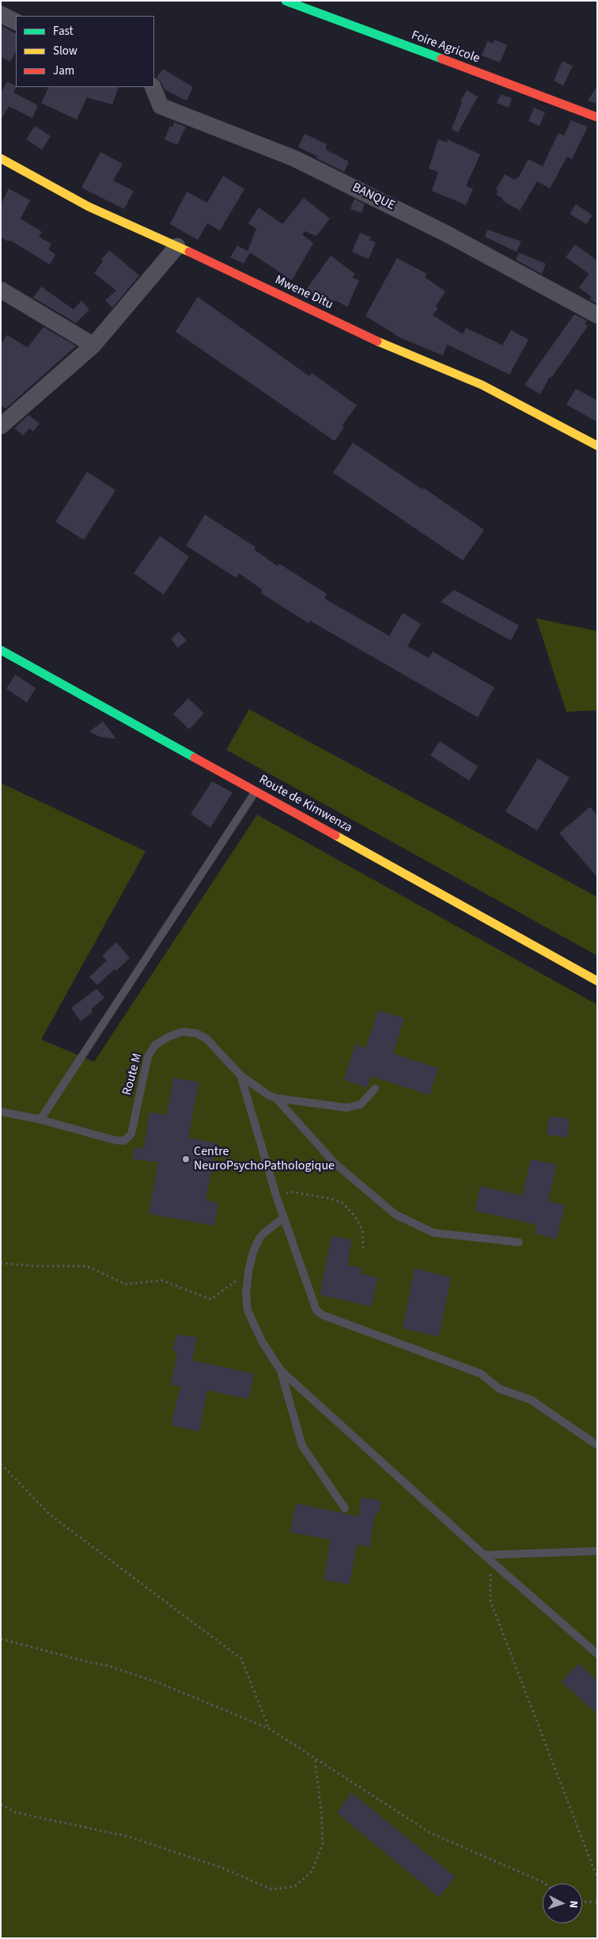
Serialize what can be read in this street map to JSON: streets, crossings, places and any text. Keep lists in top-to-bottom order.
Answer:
{
  "streets": {
    "street": [
      "Foire Agricole",
      "BANQUE",
      "Mwene Ditu",
      "Route de Kimwenza"
    ],
    "lane": ["Route M"]
  },
  "places": ["Centre NeuroPsychoPathologique"],
  "legend": ["Fast", "Slow", "Jam"],
  "north": "right"
}
